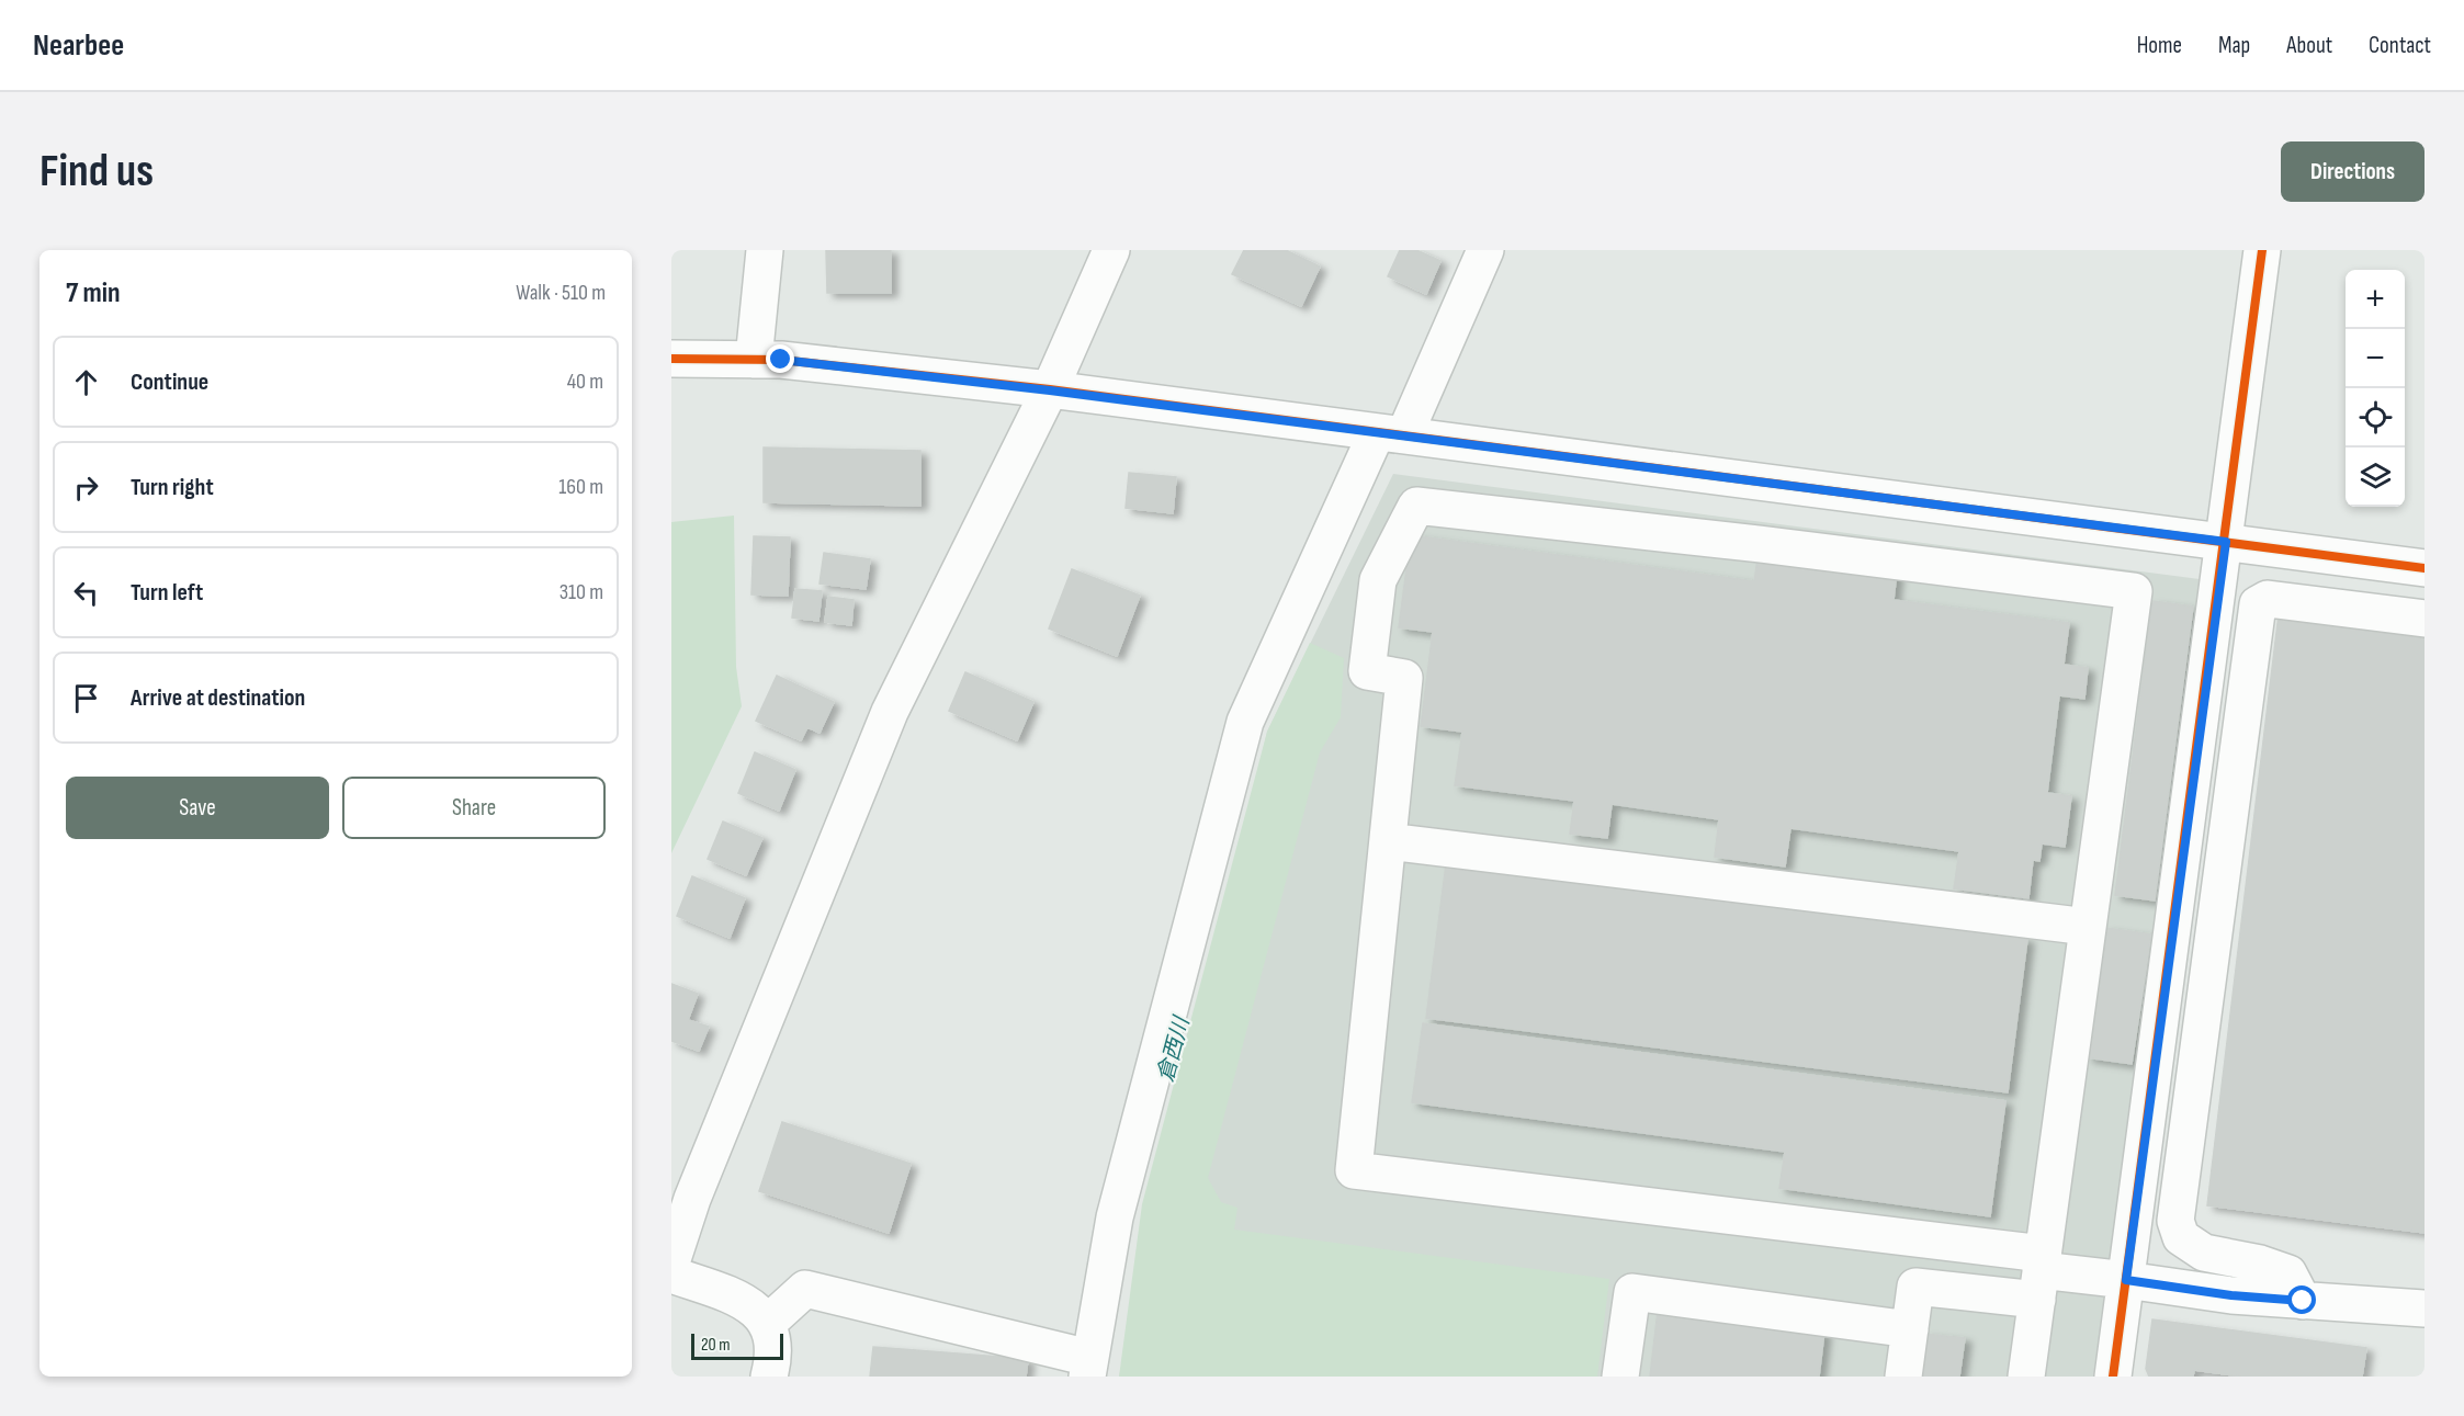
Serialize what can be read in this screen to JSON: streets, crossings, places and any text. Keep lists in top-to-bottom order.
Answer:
{
  "water": ["倉西川"],
  "scale_bar": "20 m",
  "page": {
    "header": "Nearbee",
    "nav": [
      "Home",
      "Map",
      "About",
      "Contact"
    ],
    "buttons": [
      "Directions",
      ["Save", "Share"]
    ],
    "title": "Find us",
    "heading": ["7 min", "Walk · 510 m"],
    "map_buttons": ["+", "−"],
    "list": [
      ["Continue", "40 m"],
      ["Turn right", "160 m"],
      ["Turn left", "310 m"],
      "Arrive at destination"
    ],
    "scale": "20 m"
  }
}
